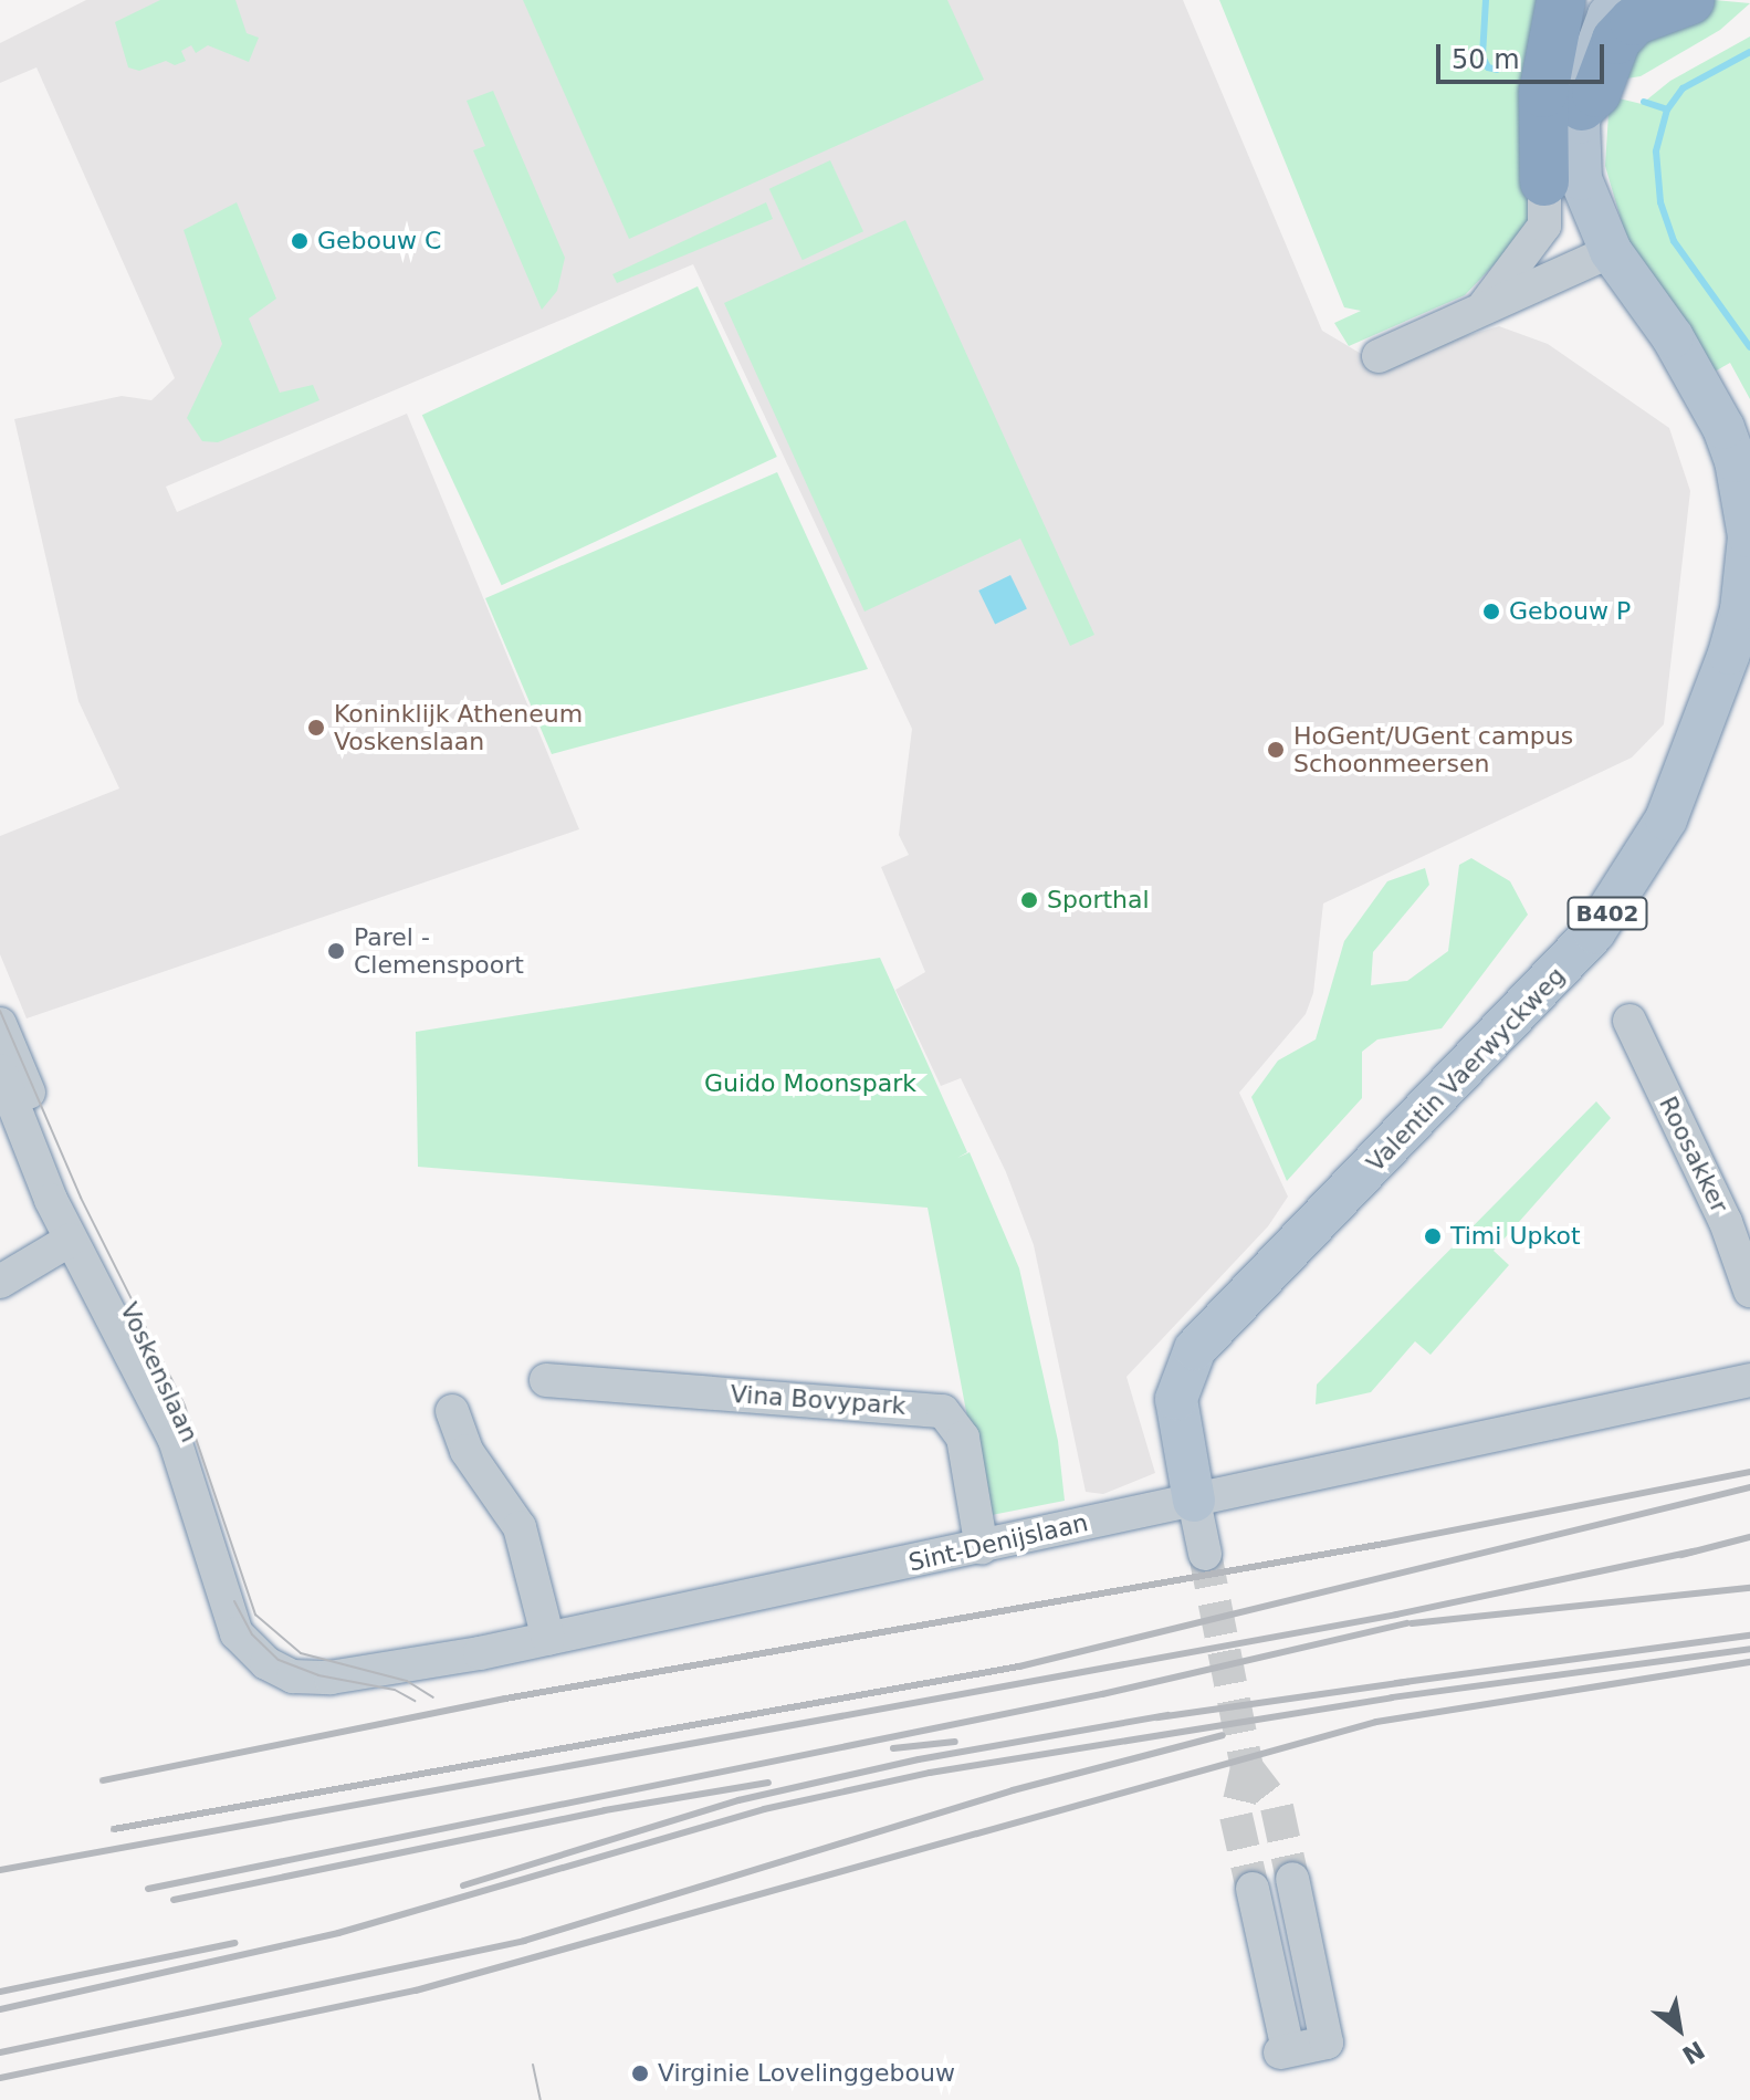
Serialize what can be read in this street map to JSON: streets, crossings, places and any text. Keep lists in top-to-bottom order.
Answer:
{
  "streets": {
    "main road": ["B402", "Valentin Vaerwyckweg"],
    "street": [
      "Roosakker",
      "Voskenslaan",
      "Vina Bovypark",
      "Sint-Denijslaan"
    ]
  },
  "crossings": [
    ["Valentin Vaerwyckweg", "Sint-Denijslaan"],
    ["Voskenslaan", "Sint-Denijslaan"],
    ["Vina Bovypark", "Sint-Denijslaan"]
  ],
  "parks": ["Guido Moonspark"],
  "places": [
    "Gebouw C",
    "Gebouw P",
    "Koninklijk Atheneum Voskenslaan",
    "HoGent/UGent campus Schoonmeersen",
    "Sporthal",
    "Parel - Clemenspoort",
    "Timi Upkot",
    "Virginie Lovelinggebouw"
  ],
  "scale_bar": "50 m",
  "north": "bottom right"
}
